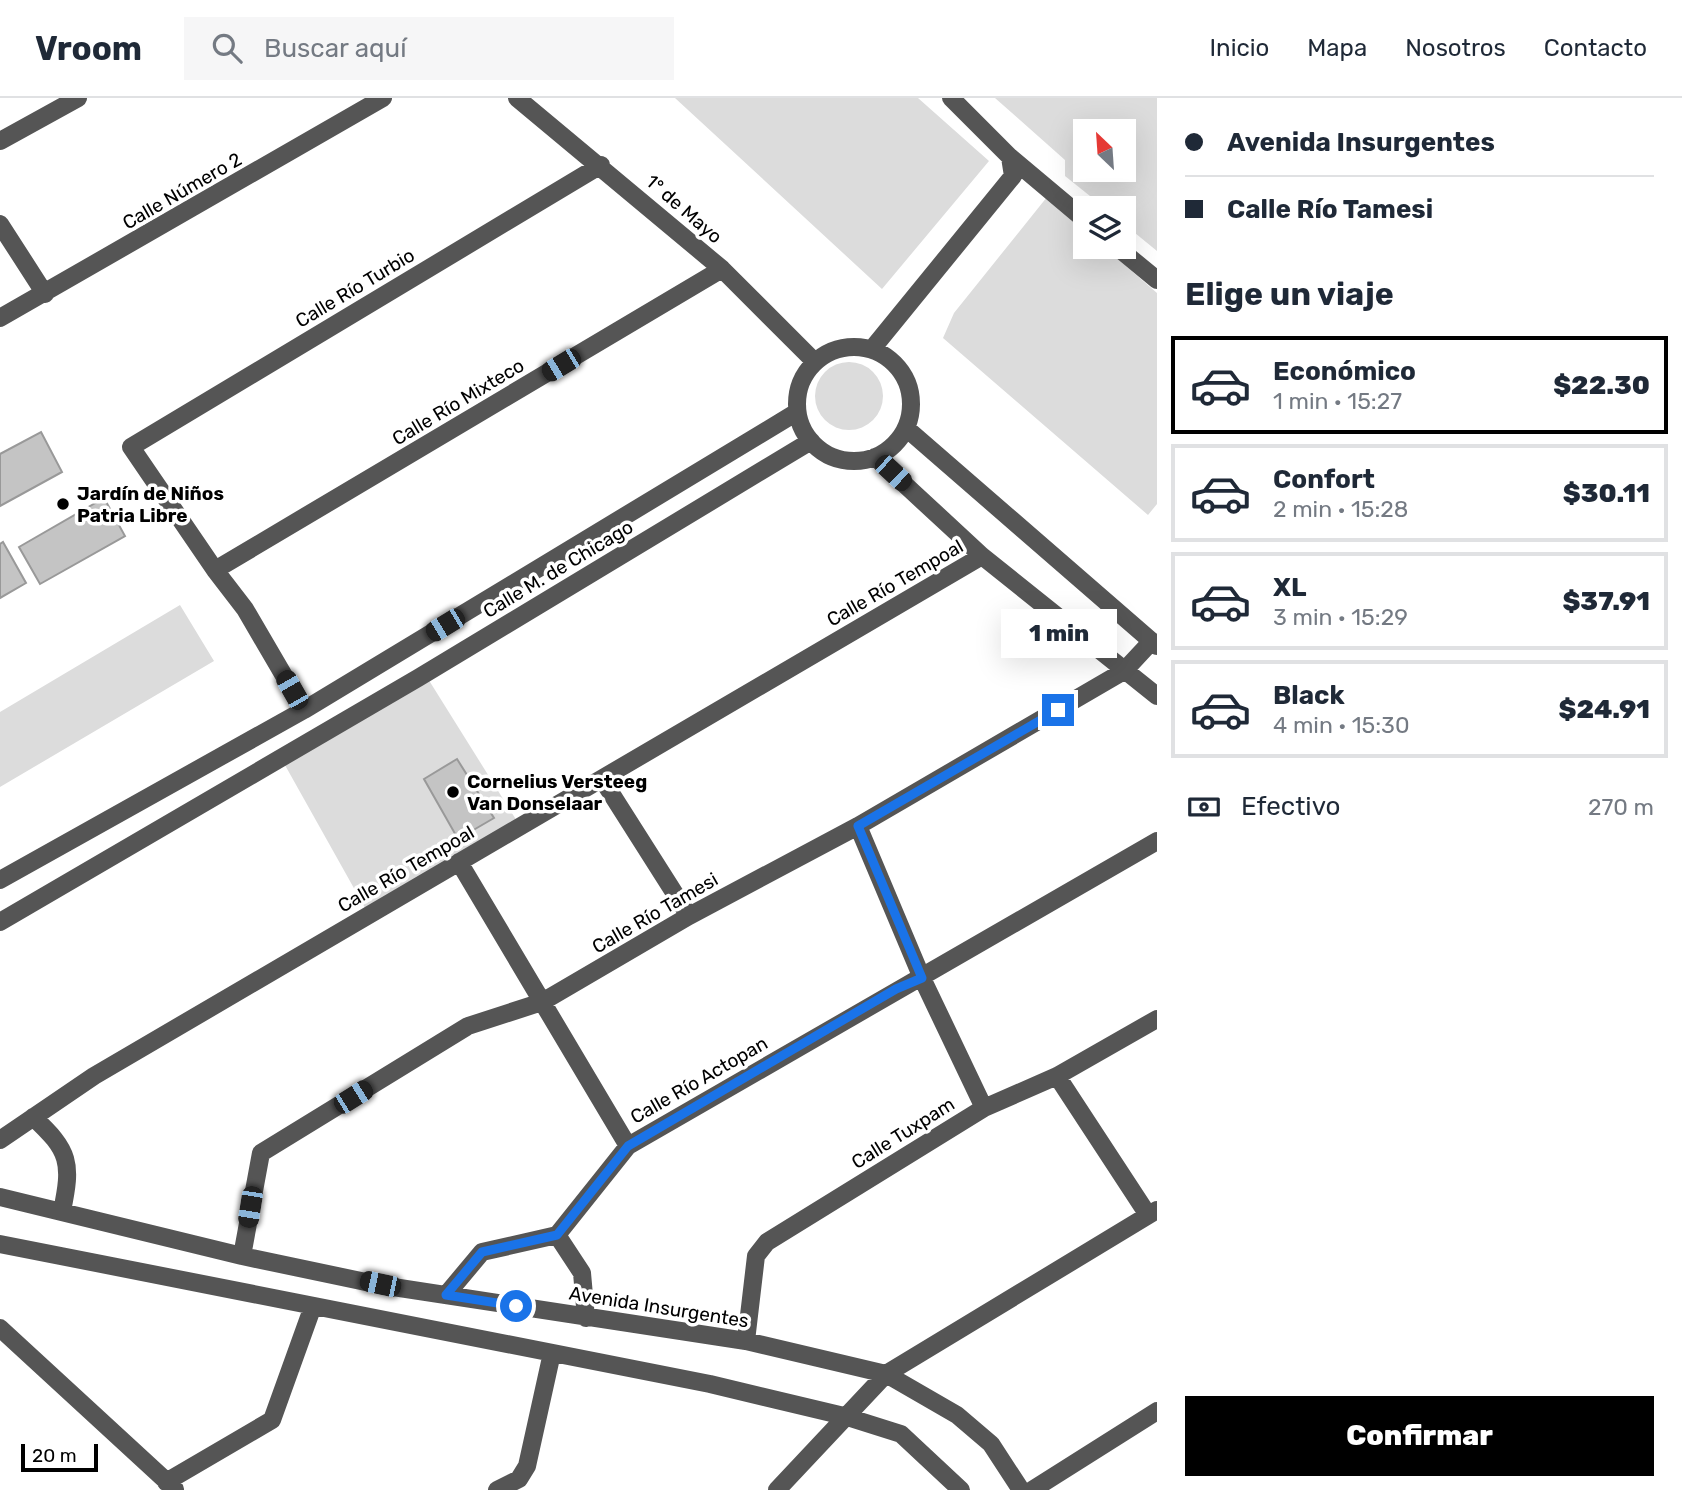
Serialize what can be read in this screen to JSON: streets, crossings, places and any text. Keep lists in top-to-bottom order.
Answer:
{
  "streets": {
    "street": [
      "Calle Número 2",
      "1° de Mayo",
      "Calle Río Turbio",
      "Calle Río Mixteco",
      "Calle M. de Chicago",
      "Calle Río Tempoal",
      "Calle Río Tamesi",
      "Calle Río Actopan",
      "Calle Tuxpam",
      "Avenida Insurgentes"
    ]
  },
  "crossings": [
    ["1° de Mayo", "Calle Río Turbio"],
    ["1° de Mayo", "Calle Río Mixteco"],
    ["1° de Mayo", "Calle M. de Chicago"],
    ["Calle Río Turbio", "Calle Río Mixteco"],
    ["Calle Río Tamesi", "Avenida Insurgentes"],
    ["Calle Tuxpam", "Avenida Insurgentes"]
  ],
  "places": ["Jardín de Niños Patria Libre", "Cornelius Versteeg Van Donselaar"],
  "scale_bar": "20 m",
  "north": "top left",
  "page": {
    "header": "Vroom",
    "search": "Buscar aquí",
    "nav": [
      "Inicio",
      "Mapa",
      "Nosotros",
      "Contacto"
    ],
    "banner": ["Avenida Insurgentes", "Calle Río Tamesi"],
    "heading": "Elige un viaje",
    "list": [
      {
        "name": "Económico",
        "note": "1 min · 15:27",
        "value": "$22.30"
      },
      {
        "name": "Confort",
        "note": "2 min · 15:28",
        "value": "$30.11"
      },
      {
        "name": "XL",
        "note": "3 min · 15:29",
        "value": "$37.91"
      },
      {
        "name": "Black",
        "note": "4 min · 15:30",
        "value": "$24.91"
      }
    ],
    "bubble": "1 min",
    "pay": ["Efectivo", "270 m"],
    "buttons": "Confirmar",
    "scale": "20 m"
  }
}
